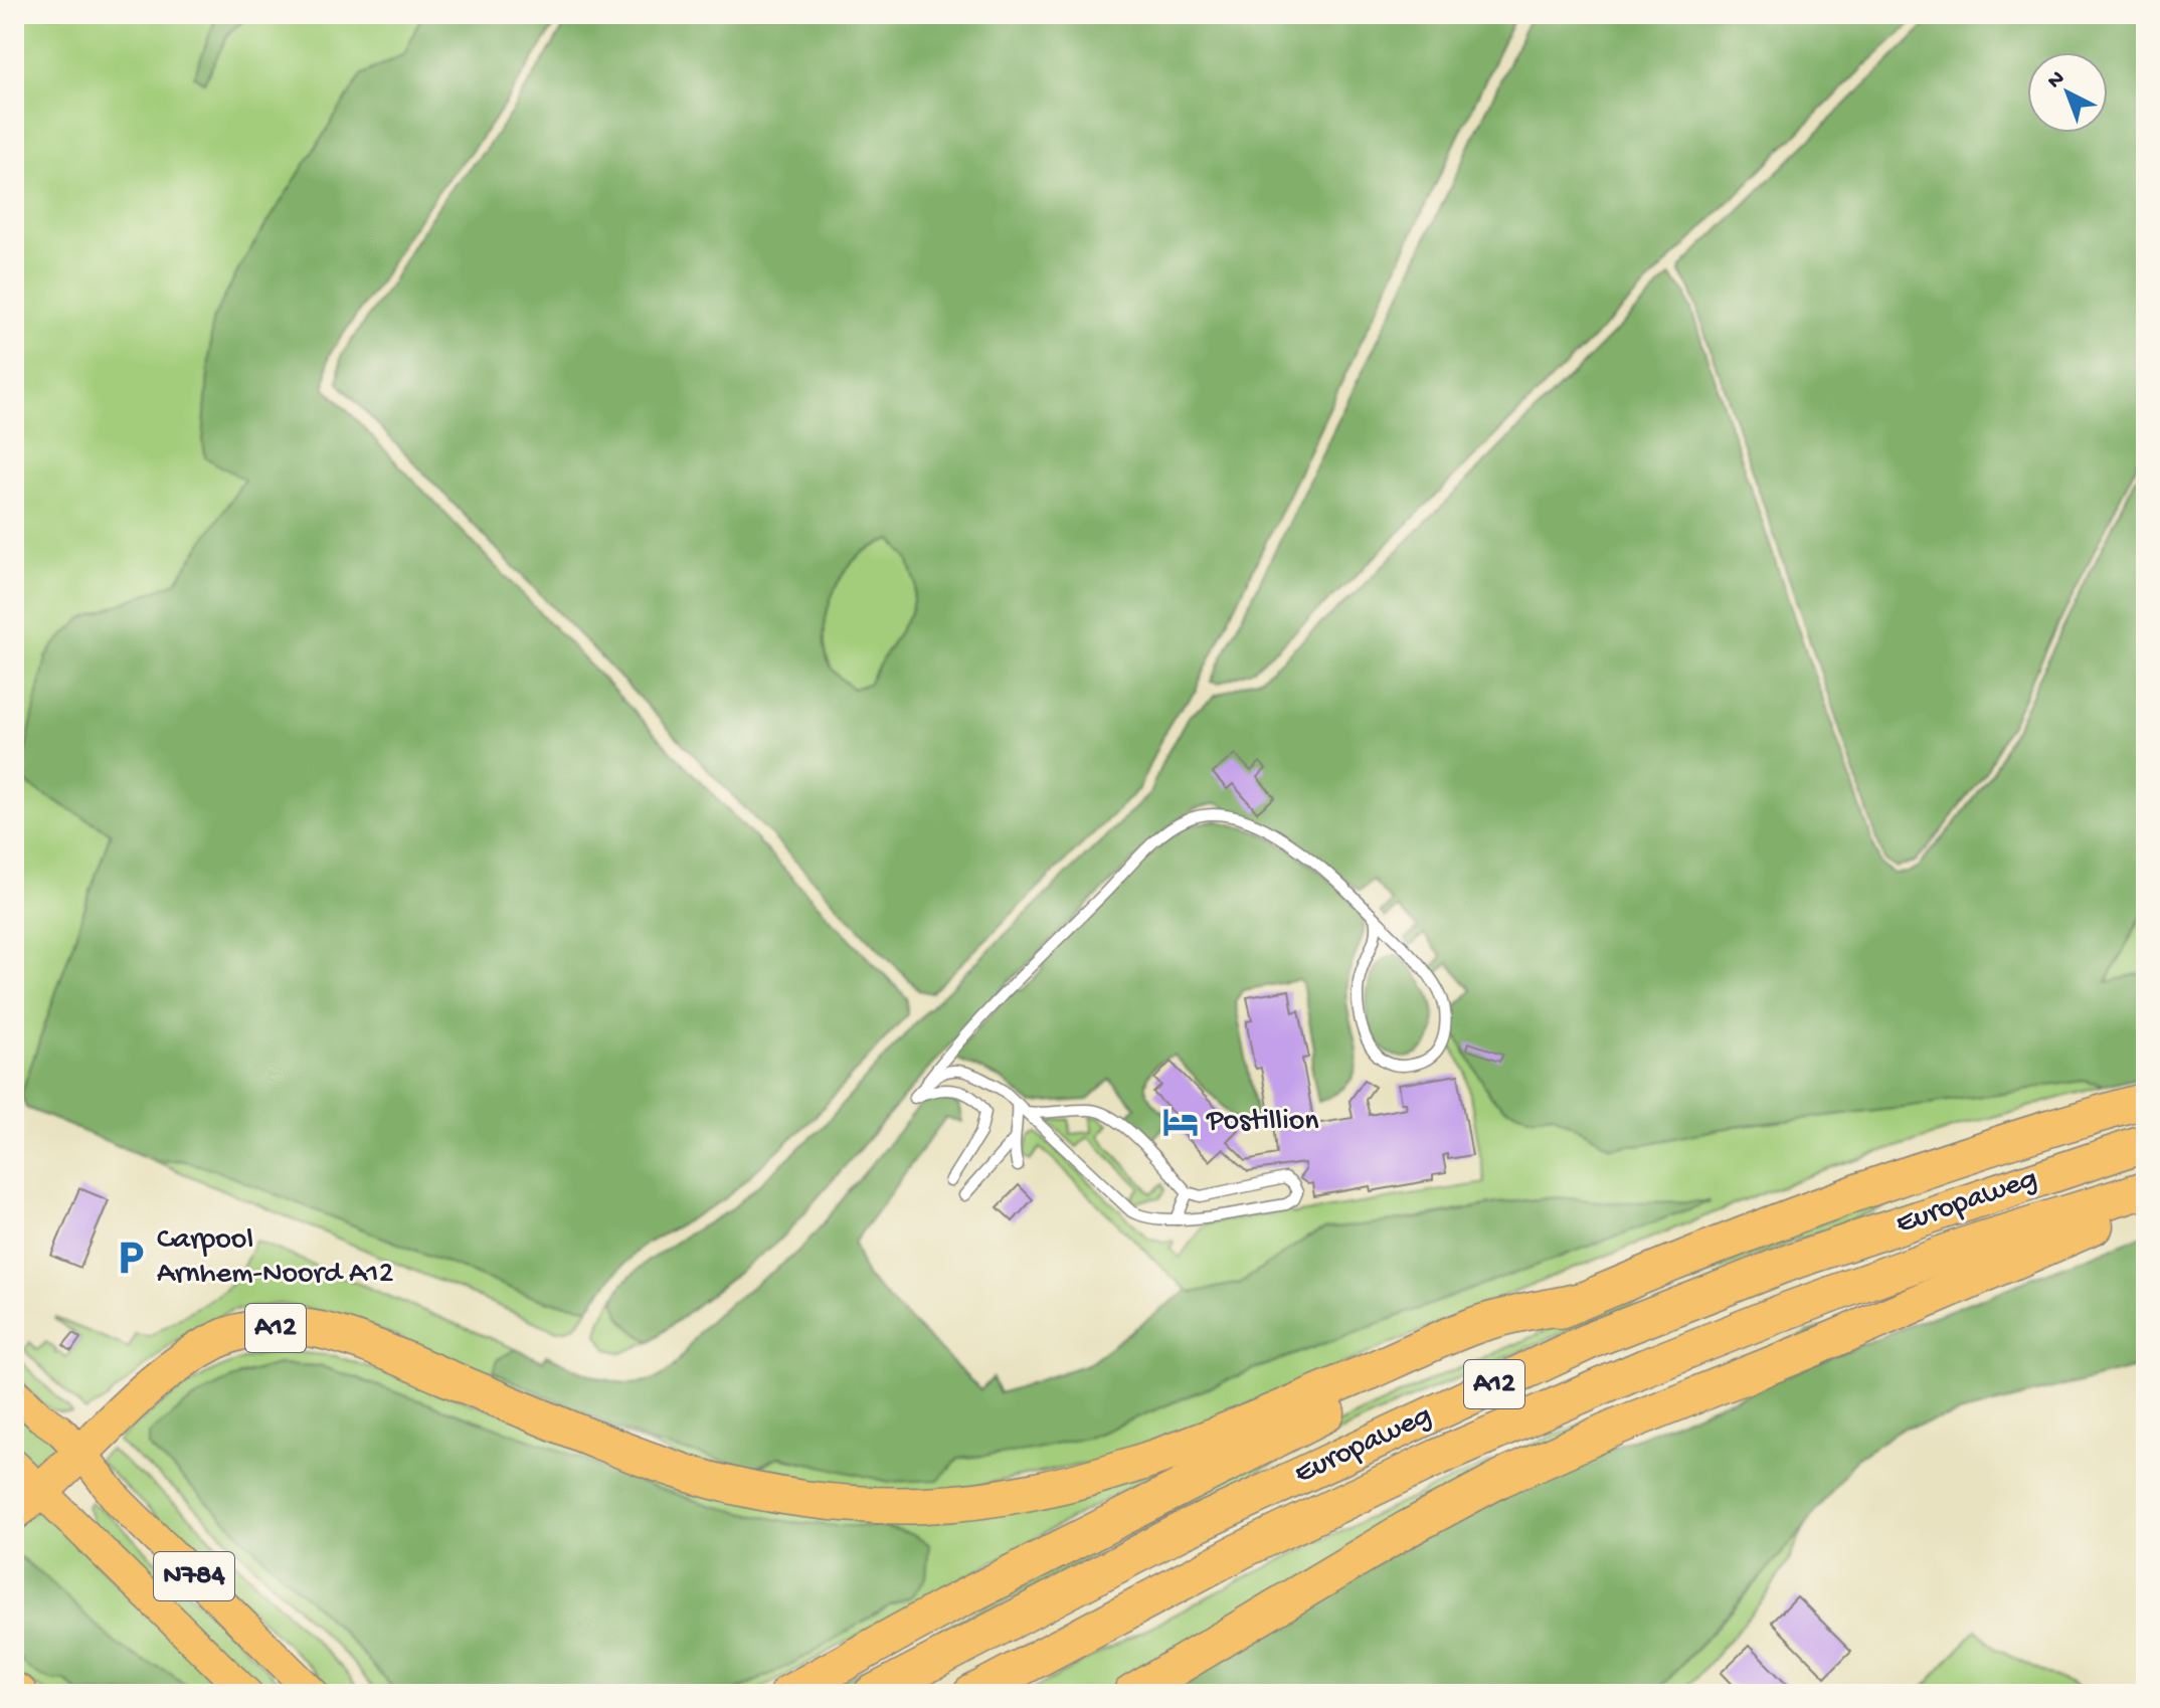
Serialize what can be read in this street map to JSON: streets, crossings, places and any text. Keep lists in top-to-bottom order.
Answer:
{
  "streets": {
    "highway": ["Europaweg", "A12"],
    "main road": ["N784"]
  },
  "crossings": [
    ["A12", "N784"]
  ],
  "places": {
    "hotel": ["Postillion"],
    "parking": ["Carpool Arnhem-Noord A12"]
  },
  "north": "top left"
}
